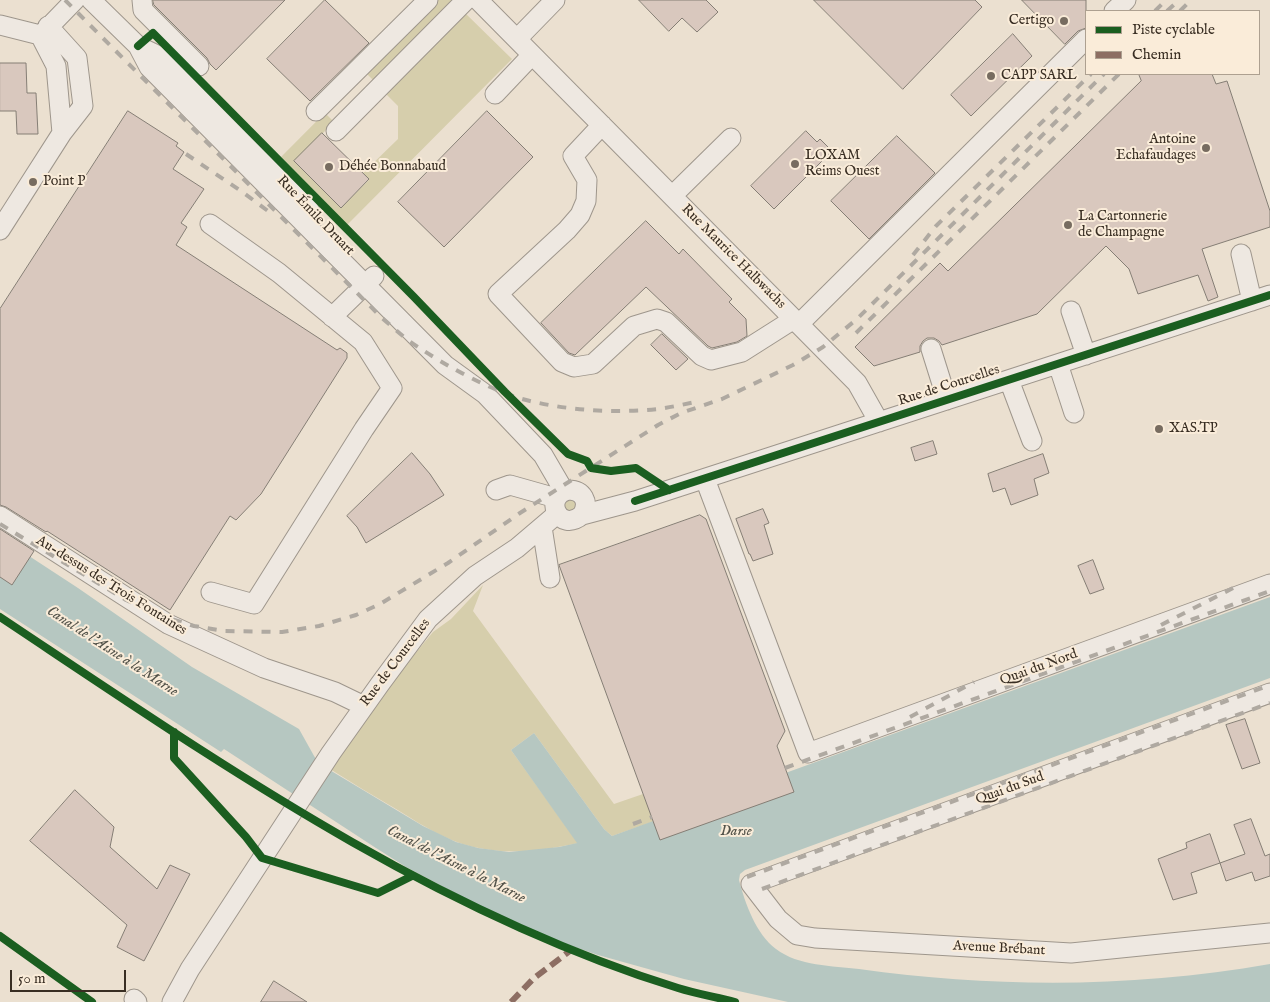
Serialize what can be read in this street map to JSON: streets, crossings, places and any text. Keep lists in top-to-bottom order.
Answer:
{
  "streets": {
    "street": [
      "Rue Émile Druart",
      "Rue Maurice Halbwachs",
      "Rue de Courcelles",
      "Au-dessus des Trois Fontaines",
      "Quai du Nord",
      "Quai du Sud",
      "Avenue Brébant"
    ]
  },
  "crossings": [
    ["Rue Émile Druart", "Rue de Courcelles"],
    ["Rue Maurice Halbwachs", "Rue de Courcelles"],
    ["Rue de Courcelles", "Au-dessus des Trois Fontaines"],
    ["Rue de Courcelles", "Quai du Nord"],
    ["Quai du Sud", "Avenue Brébant"]
  ],
  "water": ["Canal de l'Aisne à la Marne", "Darse"],
  "places": [
    "Certigo",
    "CAPP SARL",
    "Antoine Echafaudages",
    "LOXAM Reims Ouest",
    "Déhée Bonnabaud",
    "Point P",
    "La Cartonnerie de Champagne",
    "XAS.TP"
  ],
  "legend": ["Piste cyclable", "Chemin"],
  "scale_bar": "50 m"
}
